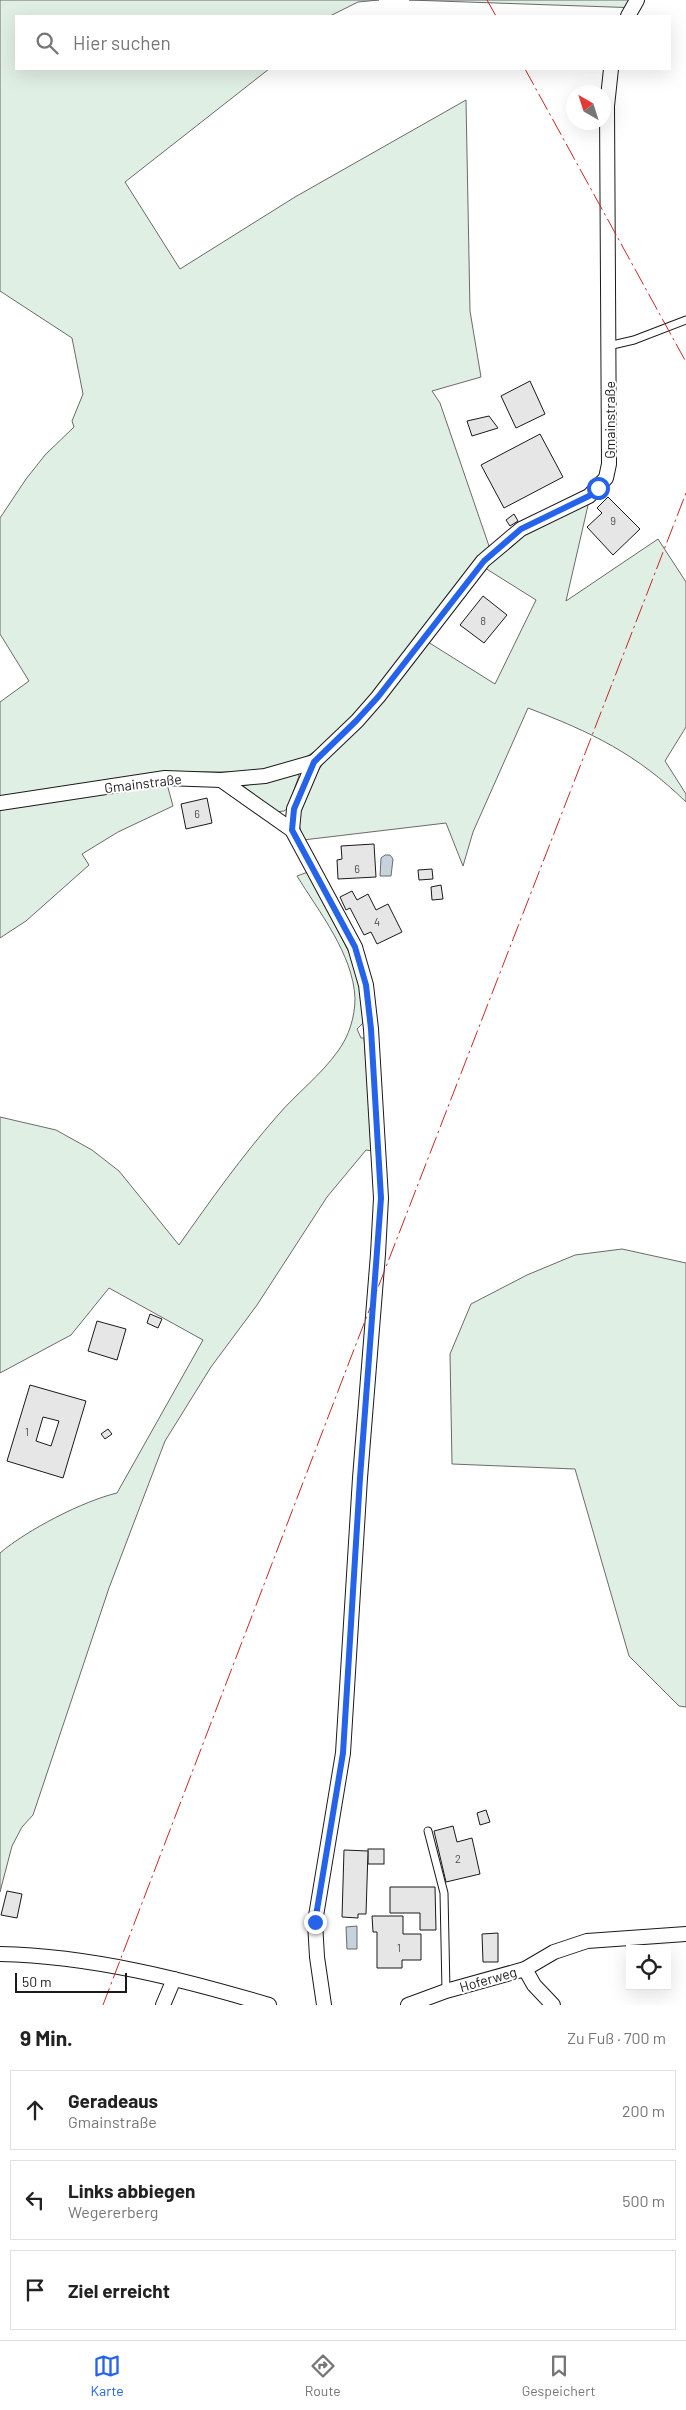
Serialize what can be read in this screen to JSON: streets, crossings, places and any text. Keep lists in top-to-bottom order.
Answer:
{
  "streets": {
    "street": ["Gmainstraße", "Hoferweg"]
  },
  "house_numbers": [
    "9",
    "8",
    "6",
    "6",
    "4",
    "1",
    "2",
    "1"
  ],
  "scale_bar": "50 m",
  "north": "top left",
  "page": {
    "search": "Hier suchen",
    "scale": "50 m",
    "heading": ["9 Min.", "Zu Fuß · 700 m"],
    "list": [
      ["Geradeaus", "Gmainstraße", "200 m"],
      ["Links abbiegen", "Wegererberg", "500 m"],
      "Ziel erreicht"
    ],
    "nav": ["Karte", "Route", "Gespeichert"]
  }
}
